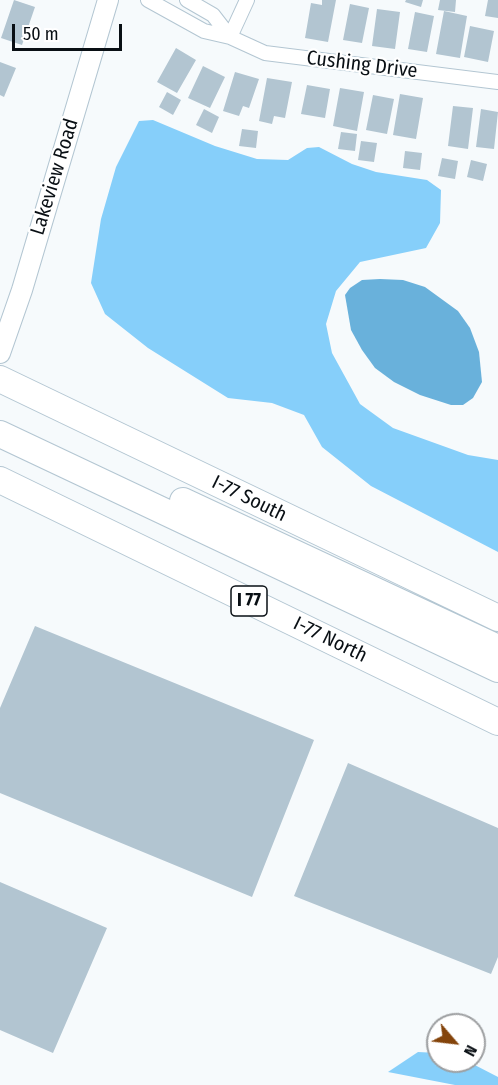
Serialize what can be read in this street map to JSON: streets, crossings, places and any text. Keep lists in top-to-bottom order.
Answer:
{
  "streets": {
    "highway": ["I-77 South", "I 77", "I-77 North"],
    "main road": ["Lakeview Road"],
    "street": ["Cushing Drive"]
  },
  "scale_bar": "50 m",
  "north": "bottom right"
}
